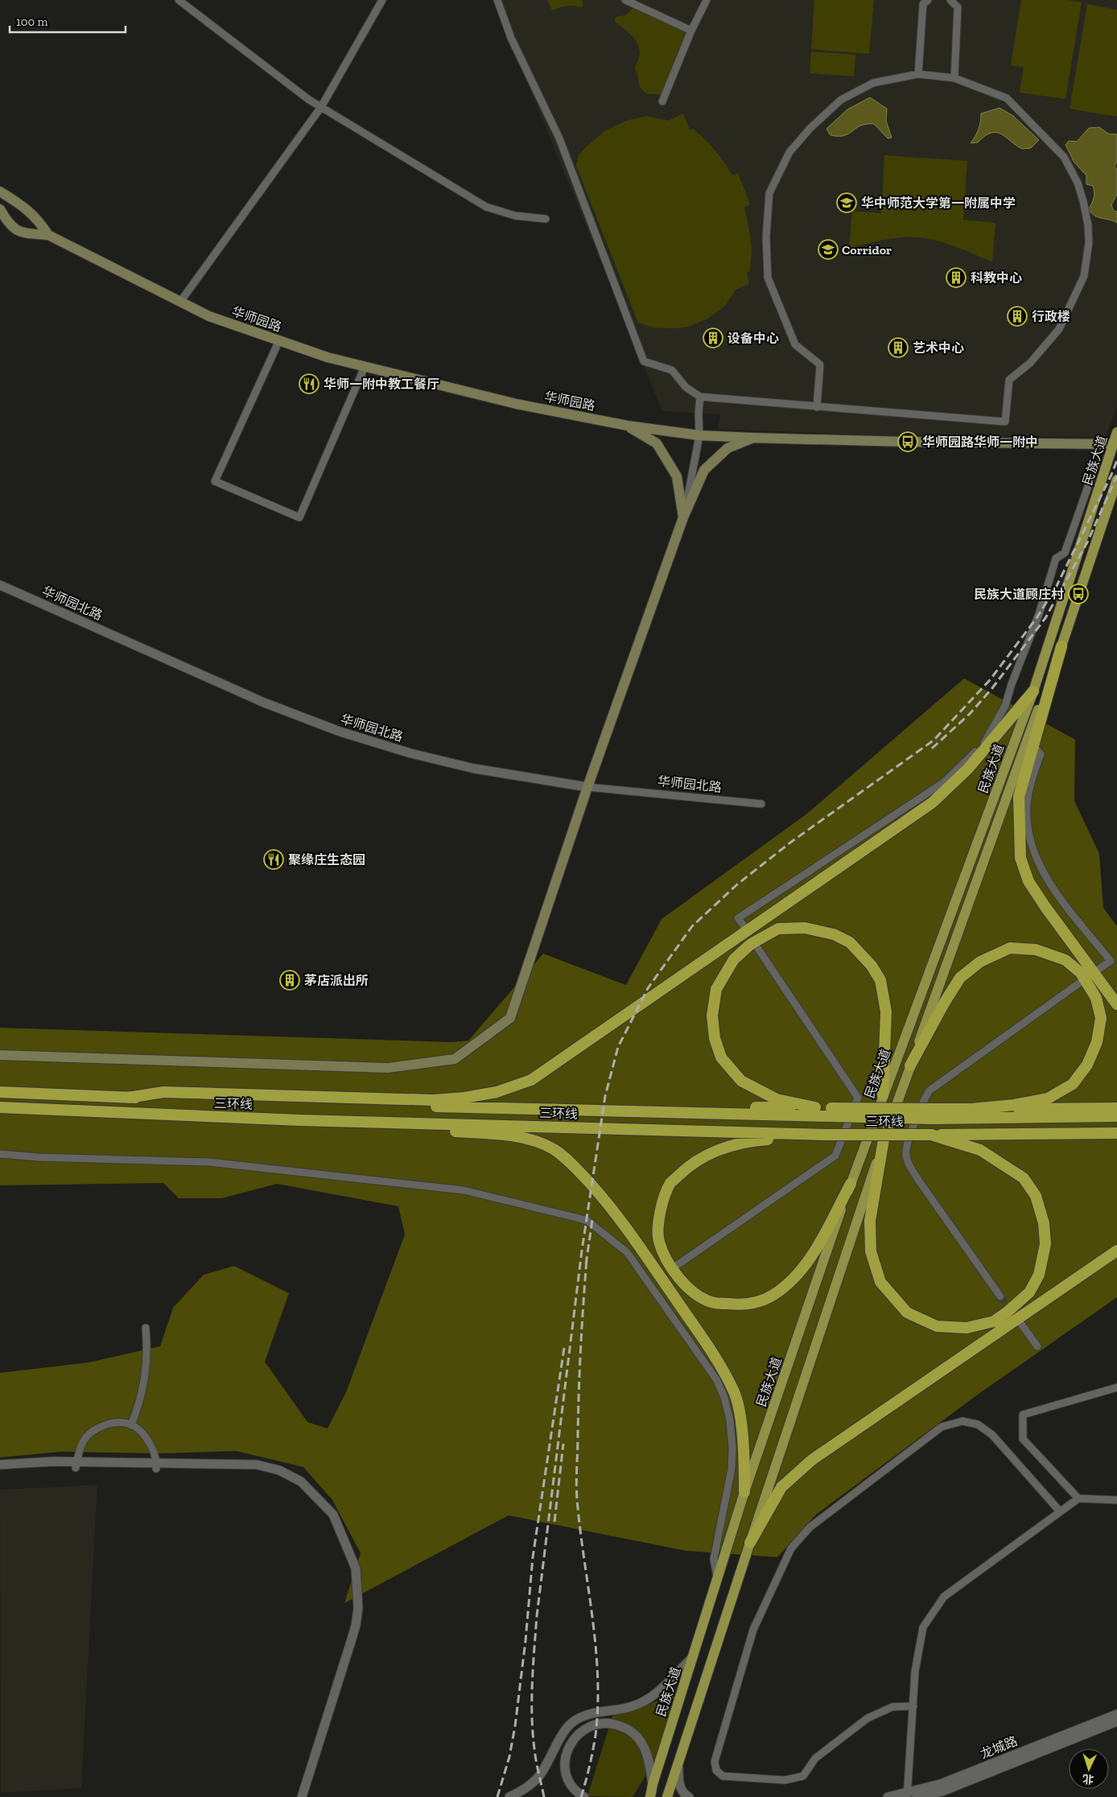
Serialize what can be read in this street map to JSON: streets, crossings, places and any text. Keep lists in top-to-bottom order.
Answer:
{
  "streets": {
    "highway": ["三环线"],
    "main road": ["华师园路", "民族大道"],
    "street": ["华师园北路", "龙城路"]
  },
  "crossings": [
    ["华师园路", "民族大道"]
  ],
  "places": {
    "school or university": ["华中师范大学第一附属中学", "Corridor"],
    "building": [
      "科教中心",
      "行政楼",
      "设备中心",
      "艺术中心",
      "茅店派出所"
    ],
    "restaurant": ["华师一附中教工餐厅", "聚缘庄生态园"],
    "bus stop": ["华师园路华师一附中", "民族大道顾庄村"]
  },
  "scale_bar": "100 m",
  "north": "bottom"
}
